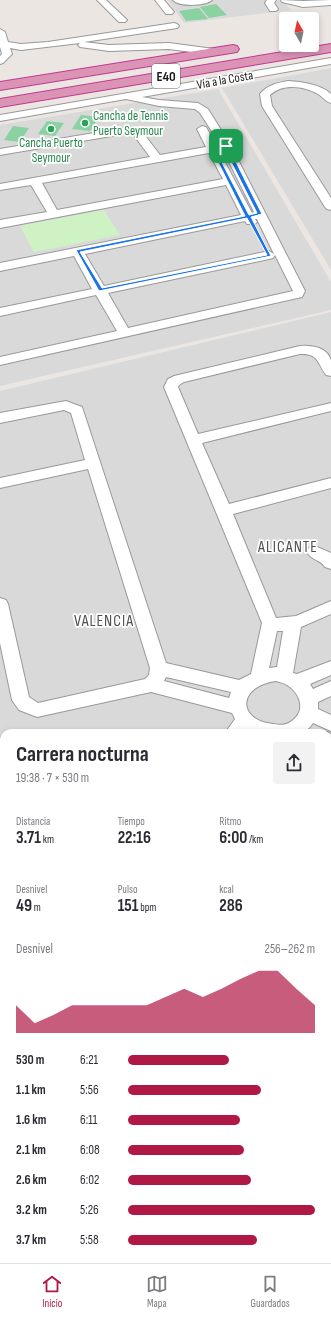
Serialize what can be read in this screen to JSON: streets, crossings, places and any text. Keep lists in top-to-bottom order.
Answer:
{
  "streets": {
    "highway": ["E40", "Vía a la Costa"]
  },
  "districts": ["ALICANTE", "VALENCIA"],
  "places": ["Cancha de Tennis Puerto Seymour", "Cancha Puerto Seymour"],
  "north": "top",
  "page": {
    "heading": ["Carrera nocturna", "19:38 · 7 × 530 m"],
    "stats": [
      ["Distancia", "3.71 km"],
      ["Tiempo", "22:16"],
      ["Ritmo", "6:00 /km"],
      ["Desnivel", "49 m"],
      ["Pulso", "151 bpm"],
      ["kcal", "286"]
    ],
    "chart": ["Desnivel", "256–262 m"],
    "list": [
      {
        "name": "530 m",
        "note": "6:21"
      },
      {
        "name": "1.1 km",
        "note": "5:56"
      },
      {
        "name": "1.6 km",
        "note": "6:11"
      },
      {
        "name": "2.1 km",
        "note": "6:08"
      },
      {
        "name": "2.6 km",
        "note": "6:02"
      },
      {
        "name": "3.2 km",
        "note": "5:26"
      },
      {
        "name": "3.7 km",
        "note": "5:58"
      }
    ],
    "tabs": ["Inicio", "Mapa", "Guardados"]
  }
}
